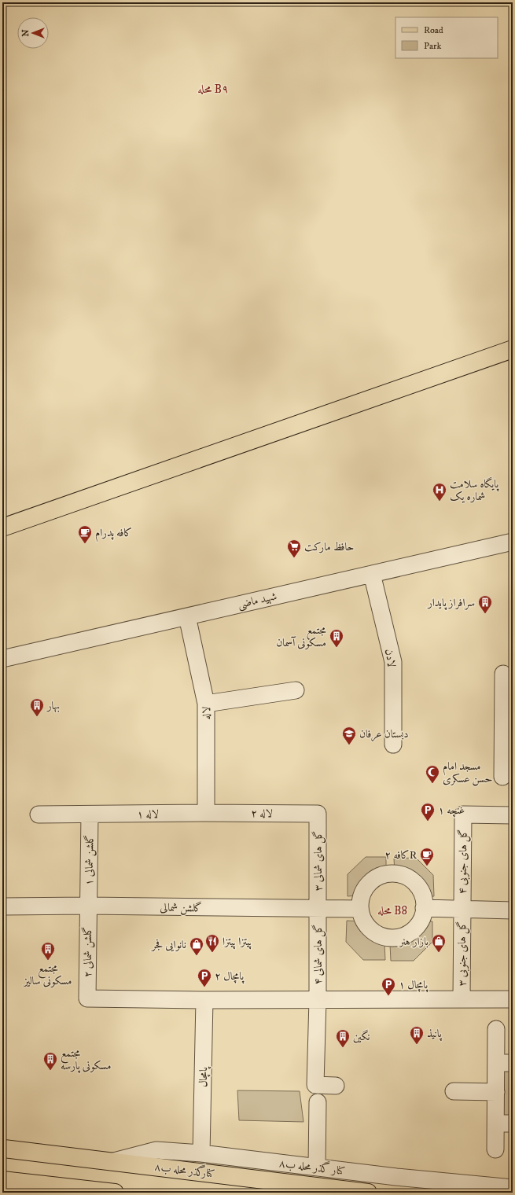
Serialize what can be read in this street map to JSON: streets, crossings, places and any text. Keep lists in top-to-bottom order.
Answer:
{
  "streets": {
    "main road": ["کنارگذر محله ب۸"],
    "street": [
      "شهید ماضی",
      "لادن",
      "لاله",
      "لاله ۲",
      "لاله ۱",
      "گلشن شمالی ۱",
      "گل های شمالی ۳",
      "گل های جنوبی ۴",
      "گلشن شمالی",
      "گلشن شمالی ۲",
      "گل های جنوبی ۳",
      "گل های شمالی ۴",
      "پامچال",
      "کنار گذر محله ب۸"
    ]
  },
  "crossings": [
    ["شهید ماضی", "لادن"],
    ["شهید ماضی", "لاله"],
    ["لاله", "لاله ۲"],
    ["لاله", "لاله ۱"],
    ["لاله ۲", "لاله ۱"],
    ["لاله ۲", "گل های شمالی ۳"],
    ["لاله ۱", "گلشن شمالی ۱"],
    ["گلشن شمالی ۱", "گلشن شمالی"],
    ["گلشن شمالی ۱", "گلشن شمالی ۲"],
    ["گل های شمالی ۳", "گلشن شمالی"],
    ["گل های شمالی ۳", "گل های شمالی ۴"],
    ["گل های جنوبی ۴", "گل های جنوبی ۳"],
    ["گلشن شمالی", "گلشن شمالی ۲"],
    ["گلشن شمالی", "گل های شمالی ۴"],
    ["گلشن شمالی ۲", "پامچال"],
    ["پامچال", "کنار گذر محله ب۸"],
    ["کنار گذر محله ب۸", "کنارگذر محله ب۸"]
  ],
  "districts": ["محله B۹", "محله B8"],
  "places": {
    "hospital": ["پایگاه سلامت شماره یک"],
    "cafe": ["کافه پدرام", "کافه ۲R"],
    "supermarket": ["حافظ مارکت"],
    "building": [
      "سرافراز پایدار",
      "مجتمع مسکونی آسمان",
      "بهار",
      "مجتمع مسکونی سالیز",
      "پانیذ",
      "نگین",
      "مجتمع مسکونی پارسه"
    ],
    "school or university": ["دبستان عرفان"],
    "mosque": ["مسجد امام حسن عسکری"],
    "parking": ["غنچه ۱", "پامچال ۲", "پامچال ۱"],
    "restaurant": ["پیتزا پیتزا"],
    "shop": ["بازار هنر", "نانوایی فجر"]
  },
  "legend": ["Road", "Park"],
  "north": "left"
}
